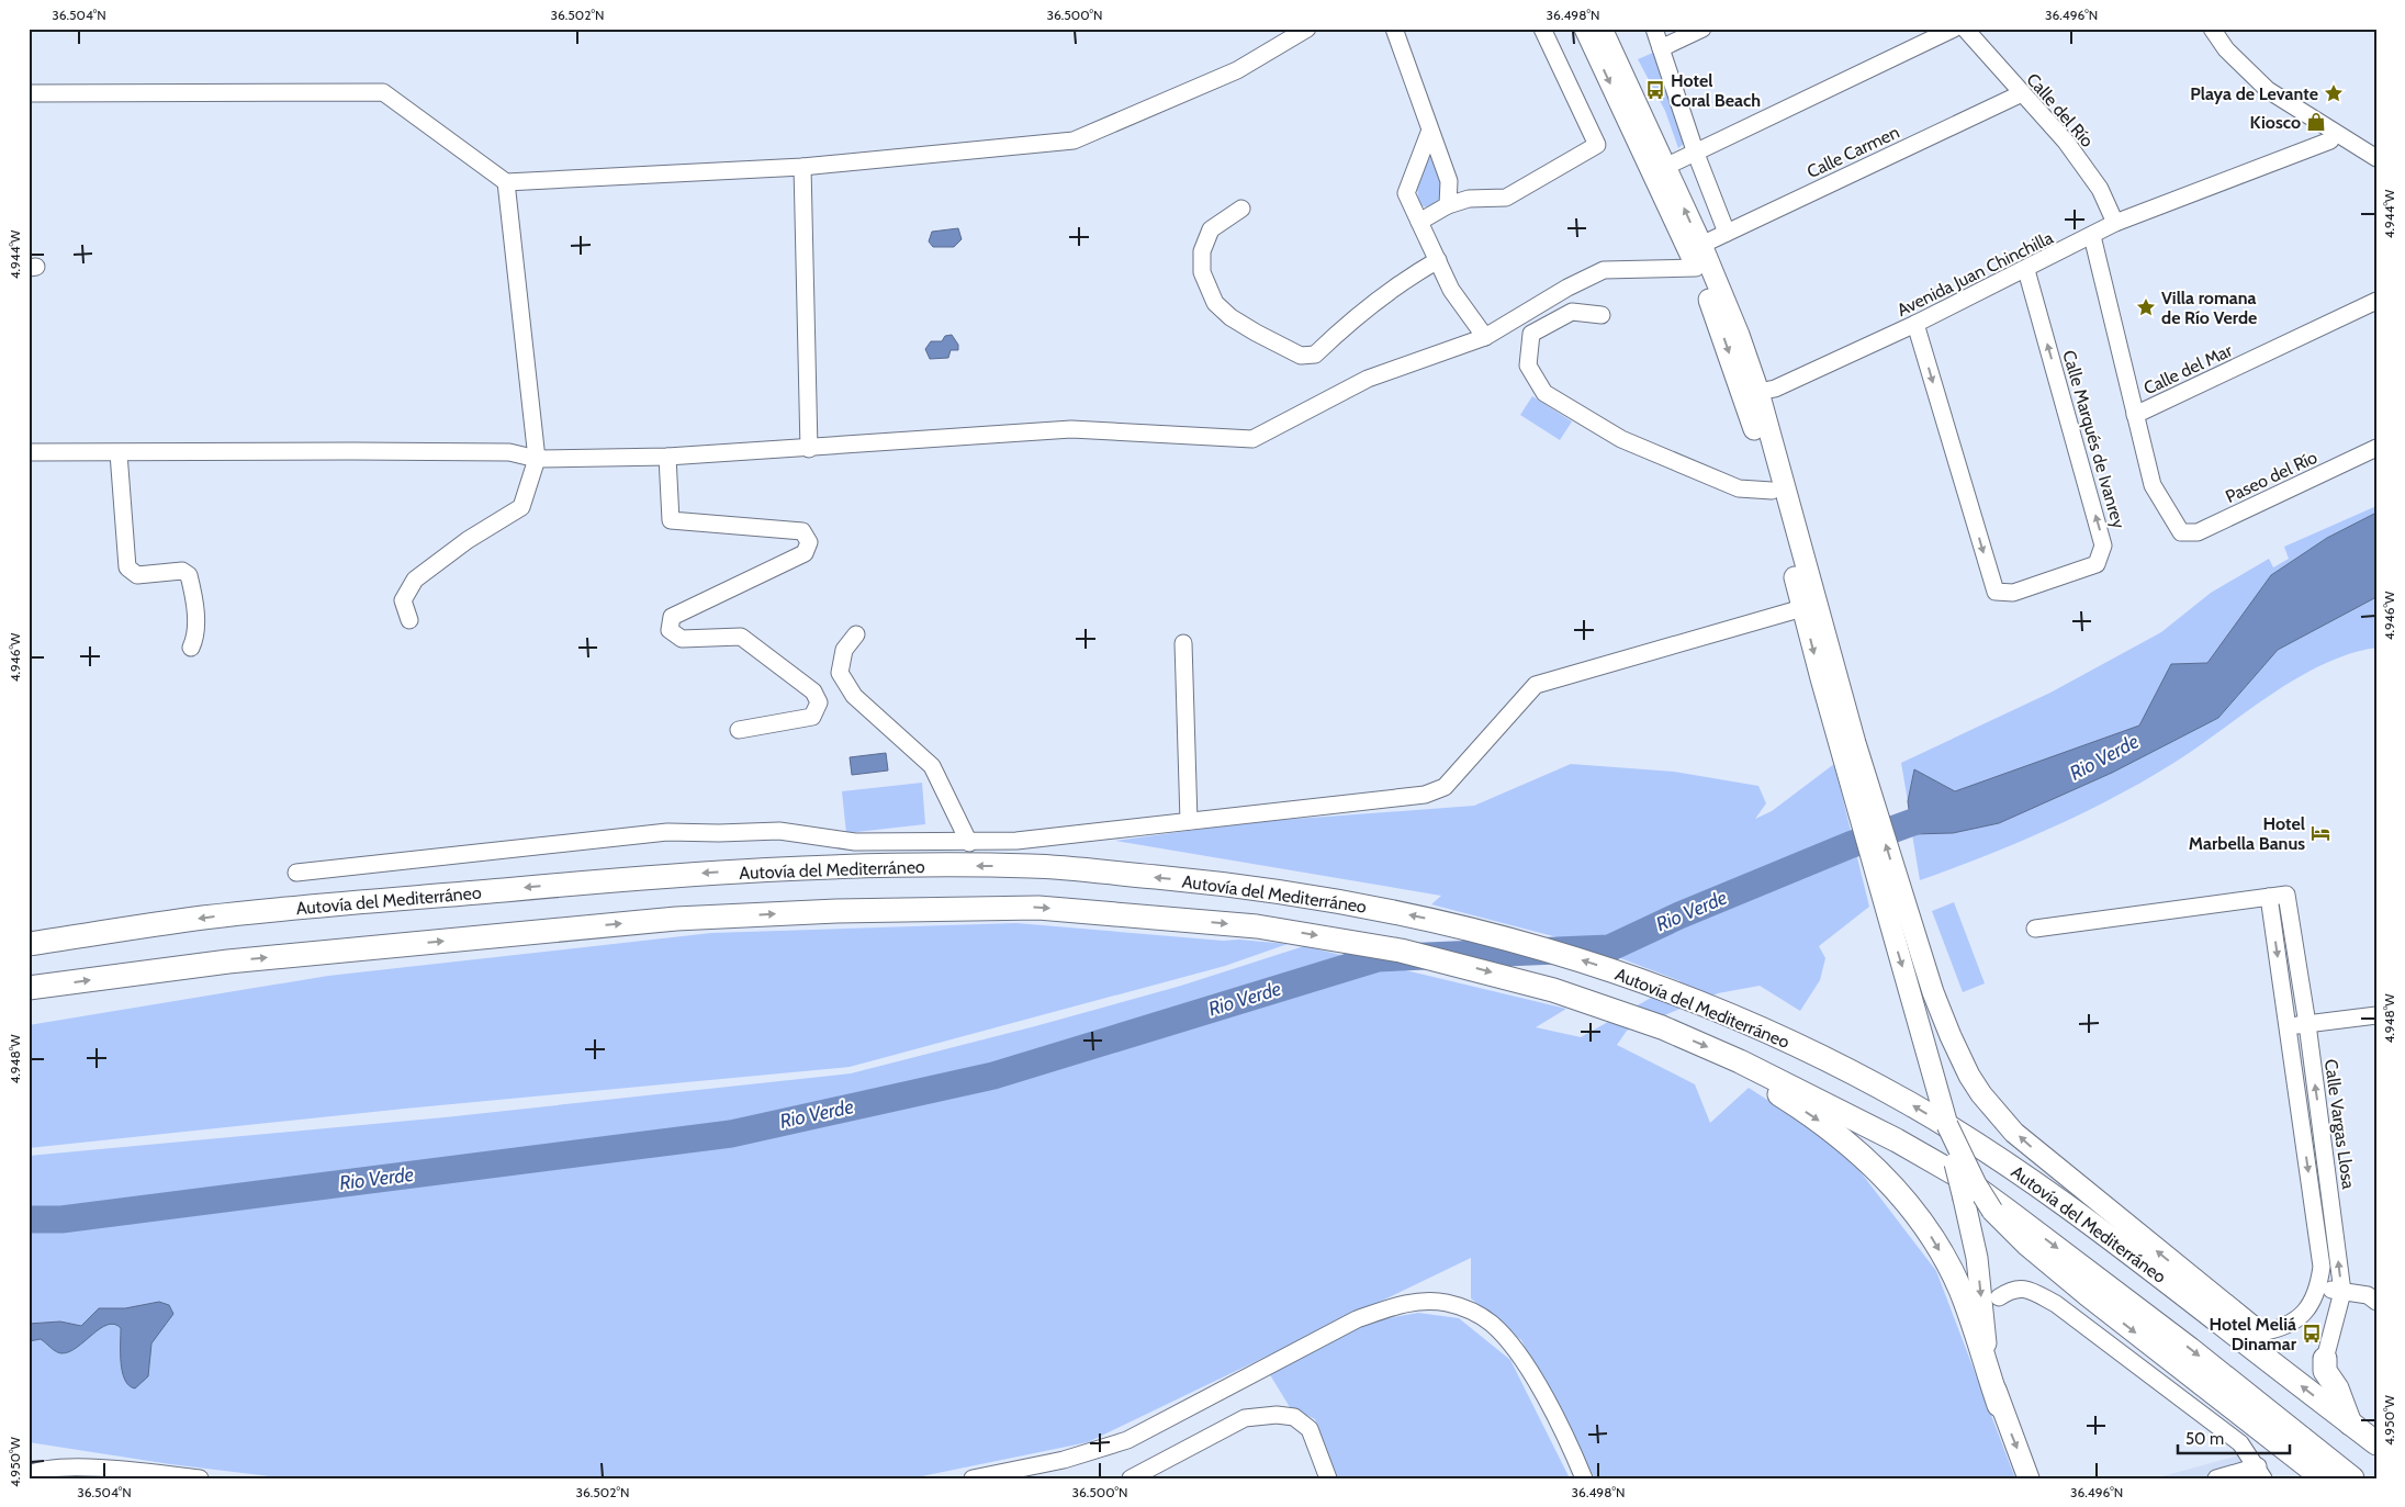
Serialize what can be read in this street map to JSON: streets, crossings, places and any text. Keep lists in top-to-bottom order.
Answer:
{
  "streets": {
    "highway": ["Autovía del Mediterráneo"],
    "street": [
      "Calle del Río",
      "Calle Carmen",
      "Avenida Juan Chinchilla",
      "Calle del Mar",
      "Calle Marqués de Ivanrey",
      "Paseo del Río",
      "Calle Vargas Llosa"
    ]
  },
  "crossings": [
    ["Calle del Río", "Calle Carmen"],
    ["Calle del Río", "Avenida Juan Chinchilla"],
    ["Avenida Juan Chinchilla", "Calle Marqués de Ivanrey"],
    ["Calle del Mar", "Paseo del Río"]
  ],
  "water": ["Rio Verde"],
  "places": {
    "bus stop": ["Hotel Coral Beach", "Hotel Meliá Dinamar"],
    "place": ["Playa de Levante", "Villa romana de Río Verde"],
    "shop": ["Kiosco"],
    "hotel": ["Hotel Marbella Banus"]
  },
  "scale_bar": "50 m",
  "coordinates": [
    "36.504°N",
    "36.502°N",
    "36.500°N",
    "36.498°N",
    "36.496°N",
    "4.944°W",
    "4.946°W",
    "4.948°W",
    "4.950°W"
  ]
}
